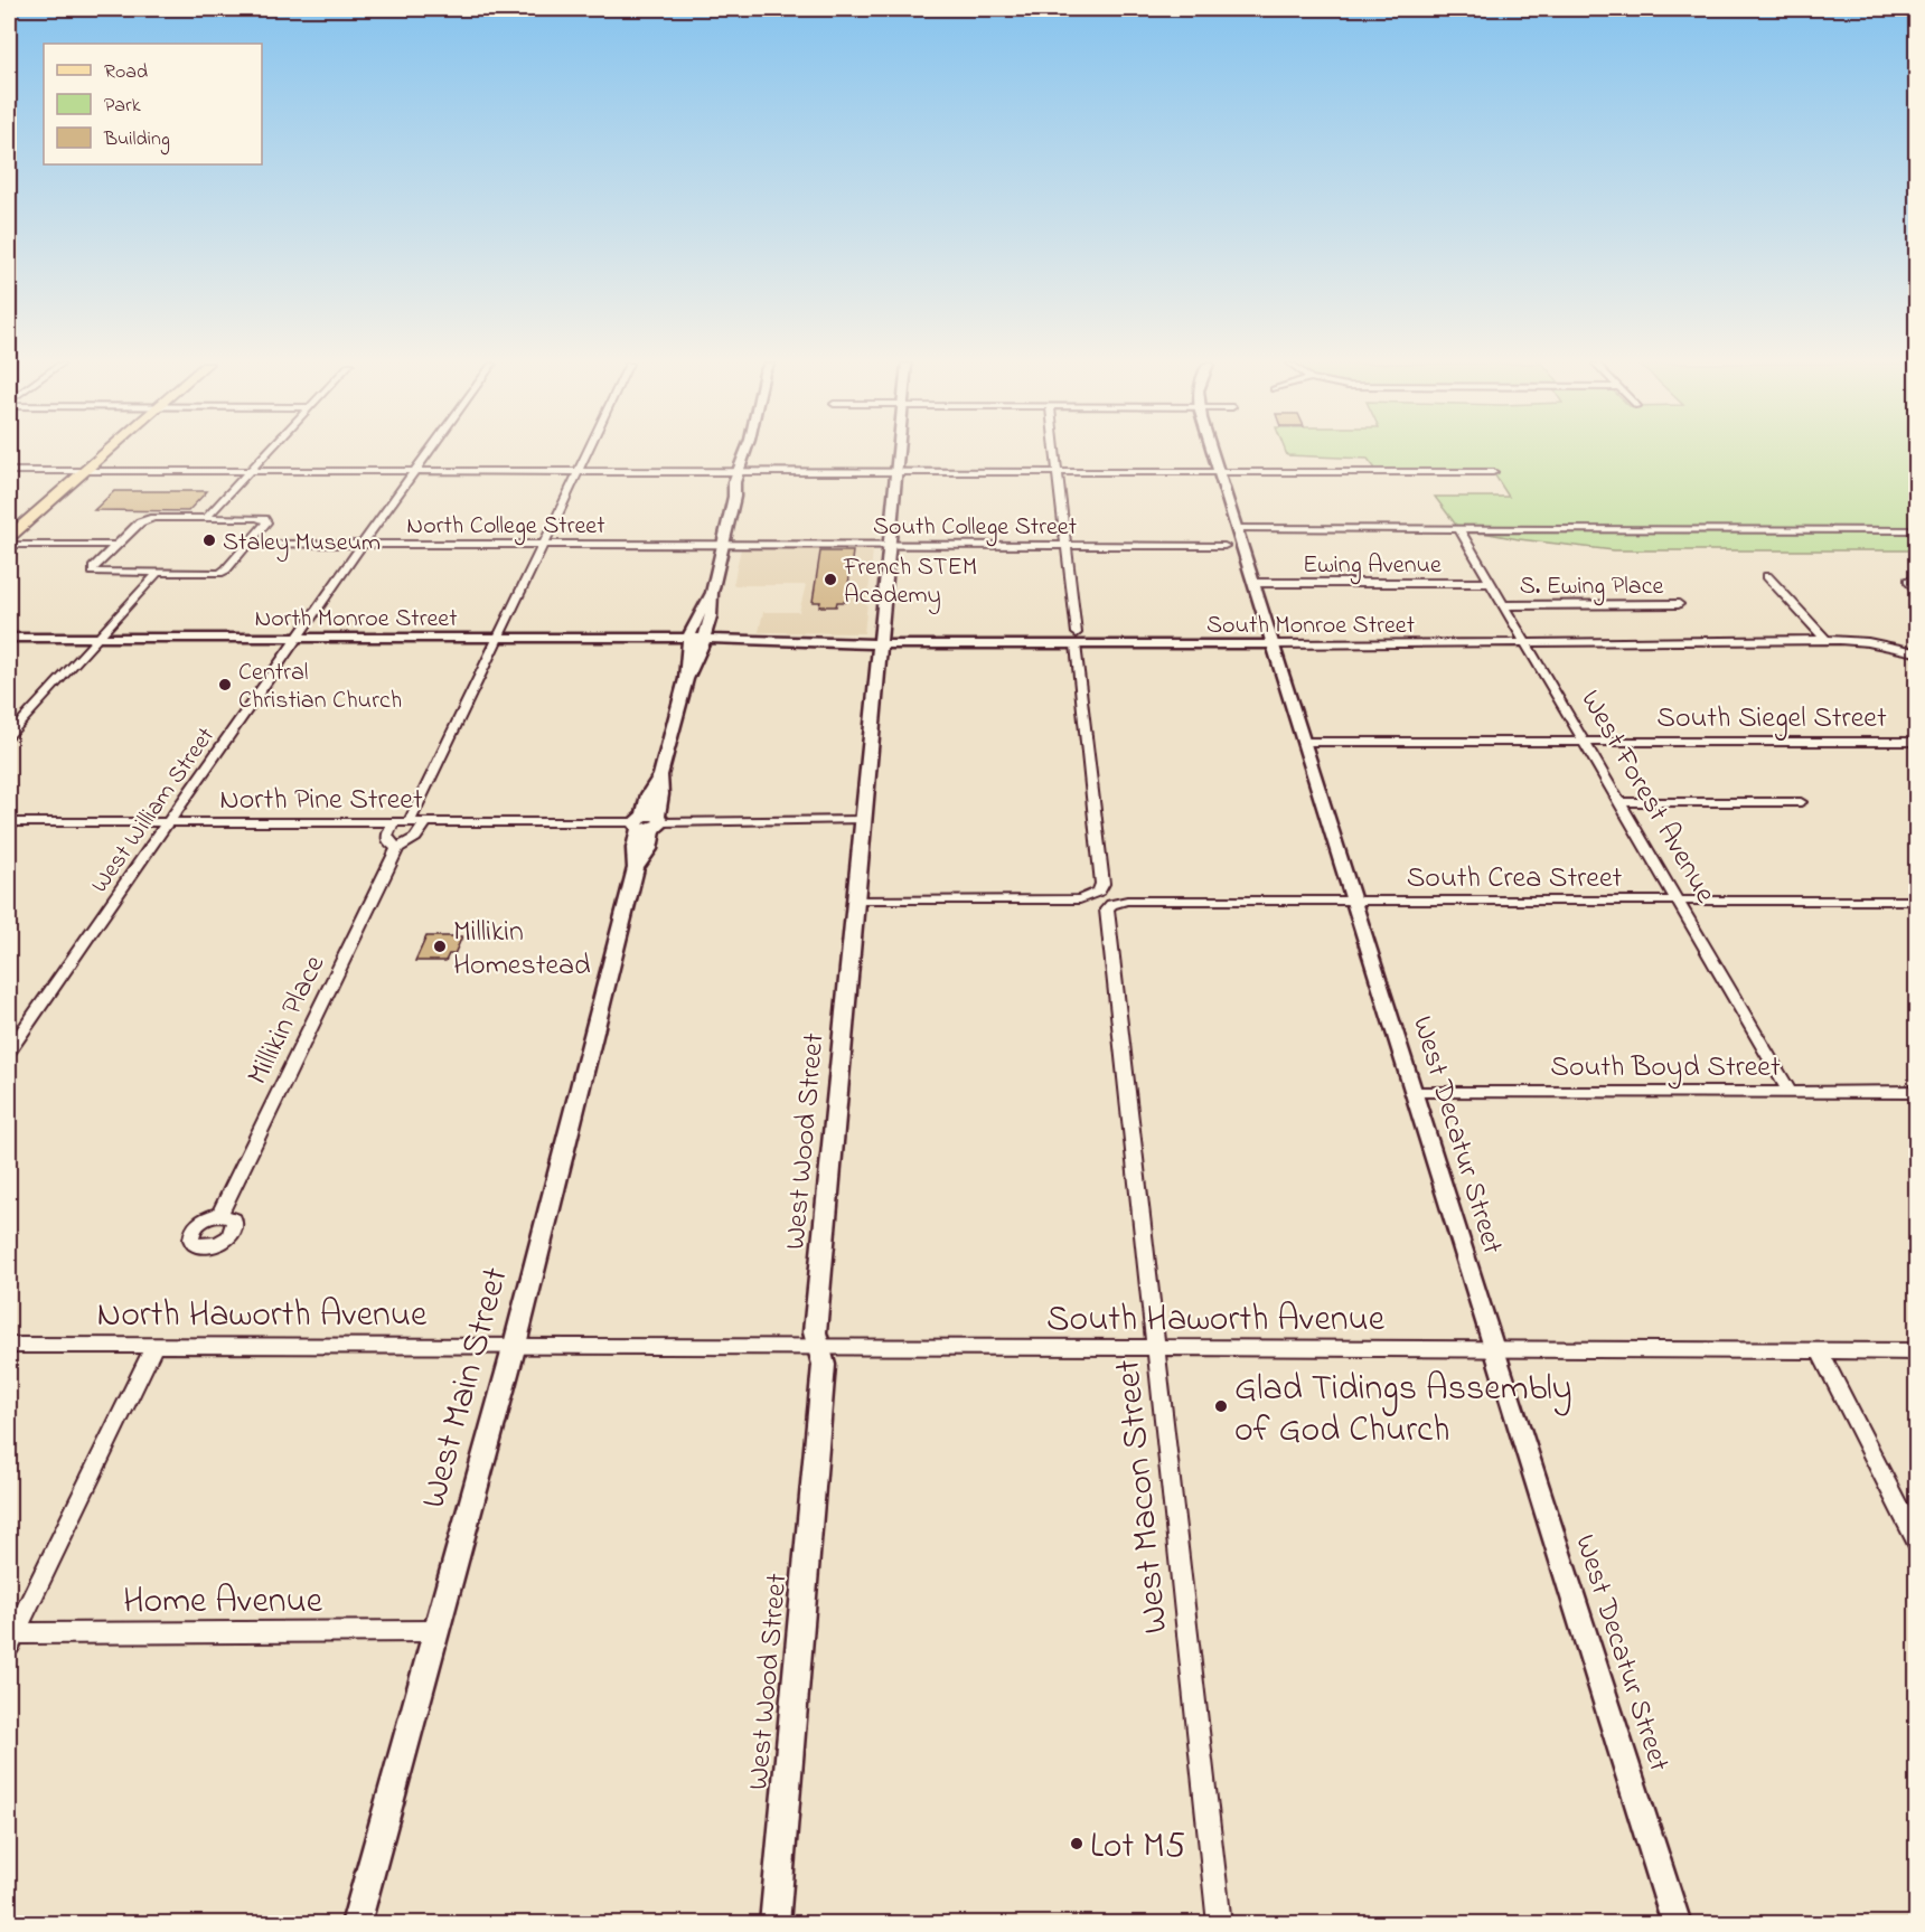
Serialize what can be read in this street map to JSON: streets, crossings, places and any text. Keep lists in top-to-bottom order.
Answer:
{
  "streets": {
    "street": [
      "North College Street",
      "South College Street",
      "Ewing Avenue",
      "S. Ewing Place",
      "North Monroe Street",
      "South Monroe Street",
      "South Siegel Street",
      "West Forest Avenue",
      "North Pine Street",
      "West William Street",
      "South Crea Street",
      "Millikin Place",
      "South Boyd Street",
      "West Decatur Street",
      "West Wood Street",
      "North Haworth Avenue",
      "South Haworth Avenue",
      "West Main Street",
      "West Macon Street",
      "Home Avenue"
    ]
  },
  "crossings": [
    ["North College Street", "South College Street"],
    ["North College Street", "West William Street"],
    ["North College Street", "West Main Street"],
    ["South College Street", "West Wood Street"],
    ["South College Street", "West Main Street"],
    ["South College Street", "West Macon Street"],
    ["Ewing Avenue", "West Forest Avenue"],
    ["Ewing Avenue", "West Decatur Street"],
    ["S. Ewing Place", "West Forest Avenue"],
    ["North Monroe Street", "South Monroe Street"],
    ["North Monroe Street", "West William Street"],
    ["North Monroe Street", "West Main Street"],
    ["South Monroe Street", "West Forest Avenue"],
    ["South Monroe Street", "West Decatur Street"],
    ["South Monroe Street", "West Wood Street"],
    ["South Monroe Street", "West Main Street"],
    ["South Monroe Street", "West Macon Street"],
    ["South Siegel Street", "West Forest Avenue"],
    ["South Siegel Street", "West Decatur Street"],
    ["West Forest Avenue", "South Crea Street"],
    ["West Forest Avenue", "South Boyd Street"],
    ["North Pine Street", "West William Street"],
    ["North Pine Street", "Millikin Place"],
    ["North Pine Street", "West Wood Street"],
    ["North Pine Street", "West Main Street"],
    ["South Crea Street", "West Decatur Street"],
    ["South Crea Street", "West Wood Street"],
    ["South Crea Street", "West Macon Street"],
    ["South Boyd Street", "West Decatur Street"],
    ["West Decatur Street", "South Haworth Avenue"],
    ["West Wood Street", "South Haworth Avenue"],
    ["North Haworth Avenue", "South Haworth Avenue"],
    ["North Haworth Avenue", "West Main Street"],
    ["South Haworth Avenue", "West Main Street"],
    ["South Haworth Avenue", "West Macon Street"],
    ["West Main Street", "Home Avenue"]
  ],
  "places": [
    "Staley Museum",
    "French STEM Academy",
    "Central Christian Church",
    "Millikin Homestead",
    "Glad Tidings Assembly of God Church",
    "Lot M5"
  ],
  "legend": ["Road", "Park", "Building"]
}
